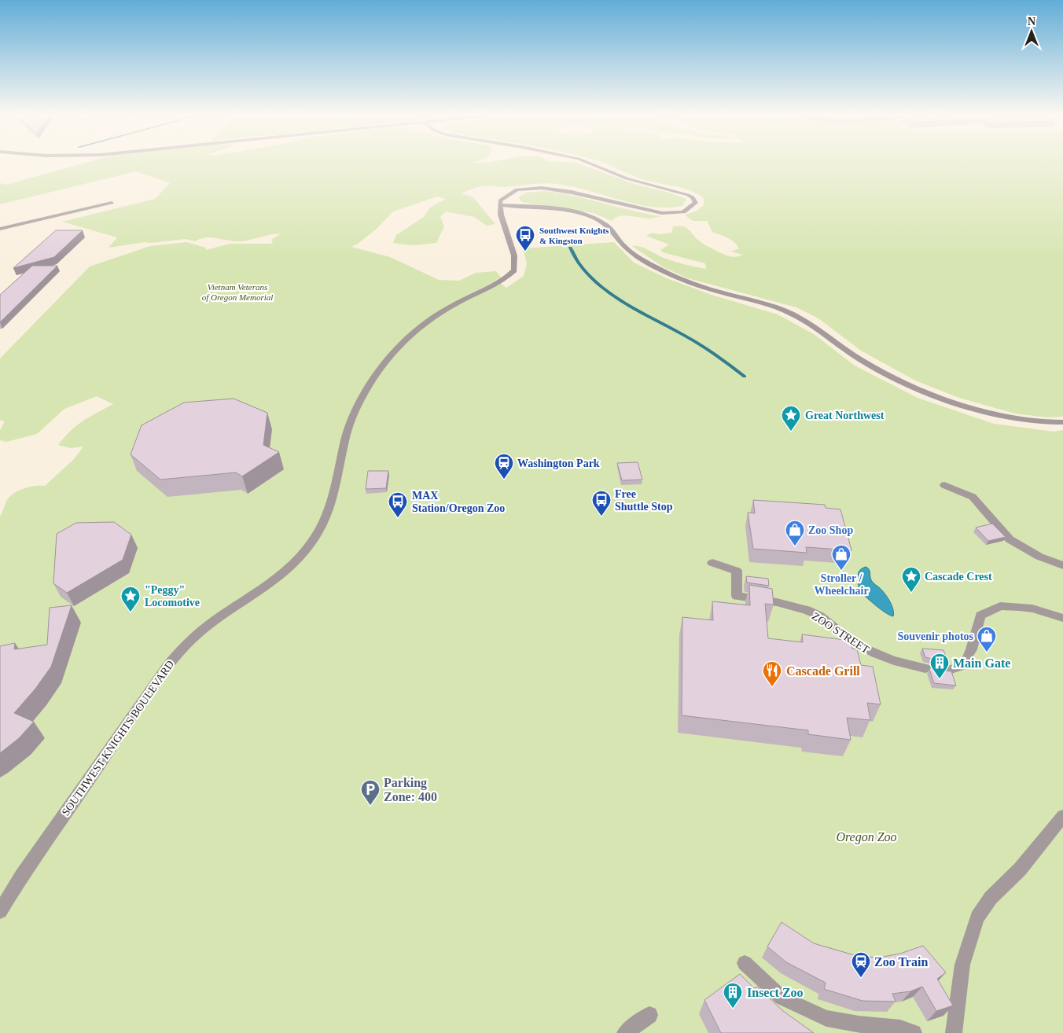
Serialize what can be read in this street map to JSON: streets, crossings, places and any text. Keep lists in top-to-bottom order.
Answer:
{
  "streets": {
    "street": ["ZOO STREET", "SOUTHWEST KNIGHTS BOULEVARD"]
  },
  "parks": ["Vietnam Veterans of Oregon Memorial", "Oregon Zoo"],
  "places": {
    "bus stop": ["Southwest Knights & Kingston", "Free Shuttle Stop", "MAX Station/Oregon Zoo"],
    "place": ["Great Northwest", "Cascade Crest", "\"Peggy\" Locomotive"],
    "station": ["Washington Park", "Zoo Train"],
    "shop": ["Zoo Shop", "Stroller / Wheelchair", "Souvenir photos"],
    "building": ["Main Gate", "Insect Zoo"],
    "restaurant": ["Cascade Grill"],
    "parking": ["Parking Zone: 400"]
  },
  "north": "top"
}
